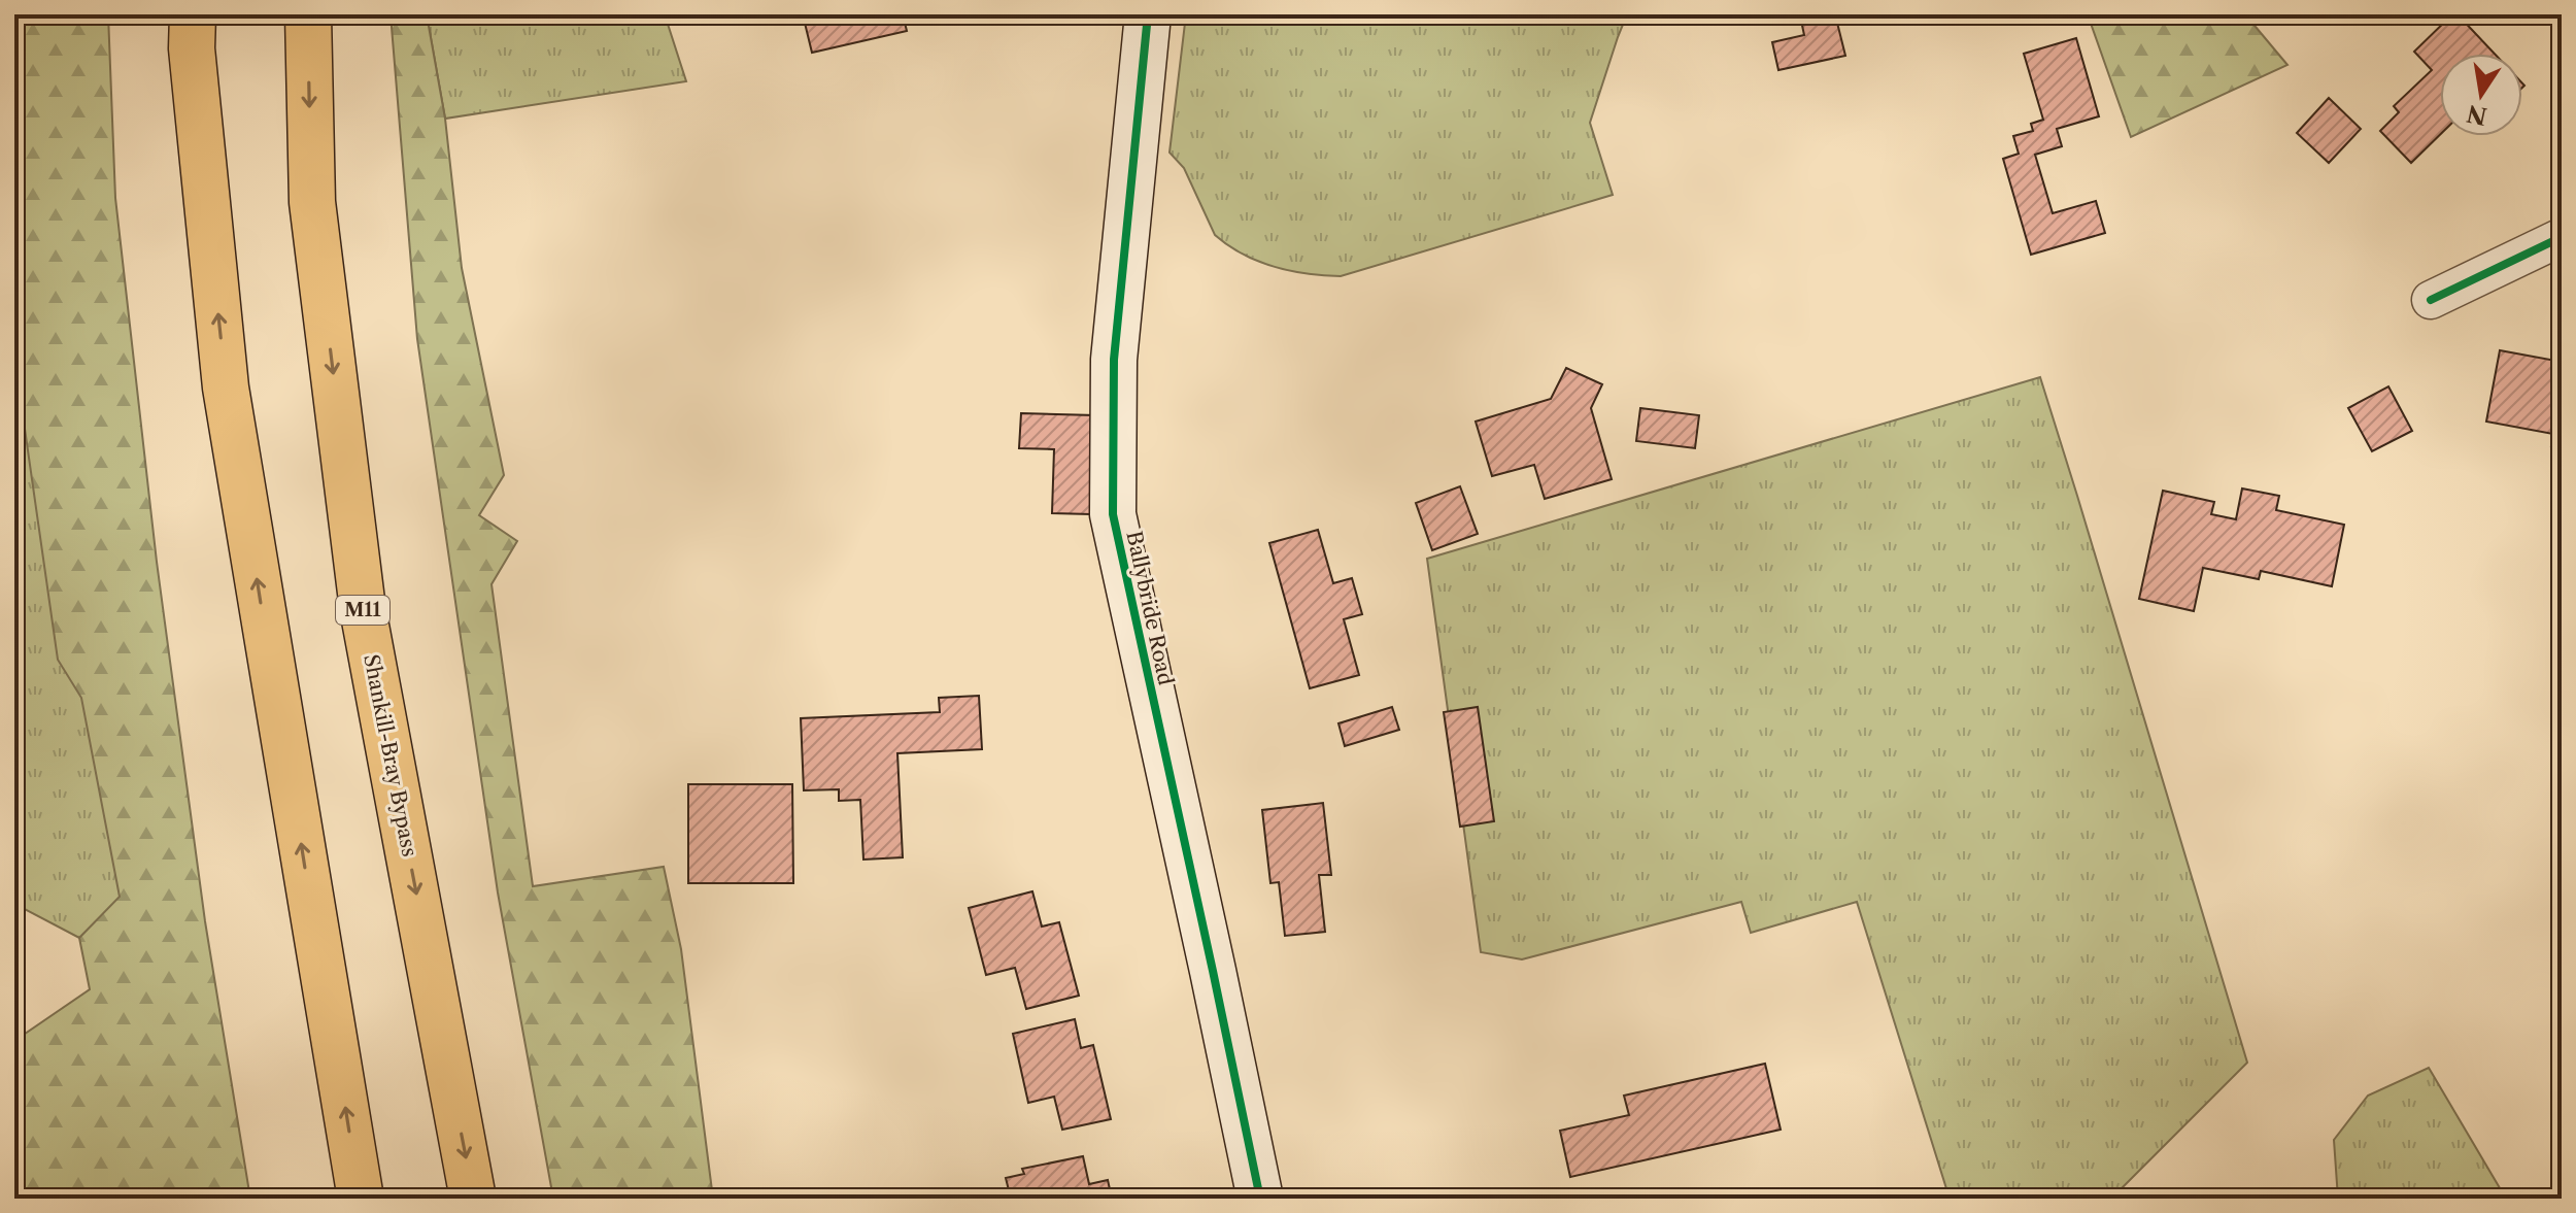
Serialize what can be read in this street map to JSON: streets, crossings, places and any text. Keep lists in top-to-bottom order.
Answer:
{
  "streets": {
    "highway": ["M11", "Shankill-Bray Bypass"],
    "street": ["Ballybride Road"]
  },
  "north": "bottom"
}
